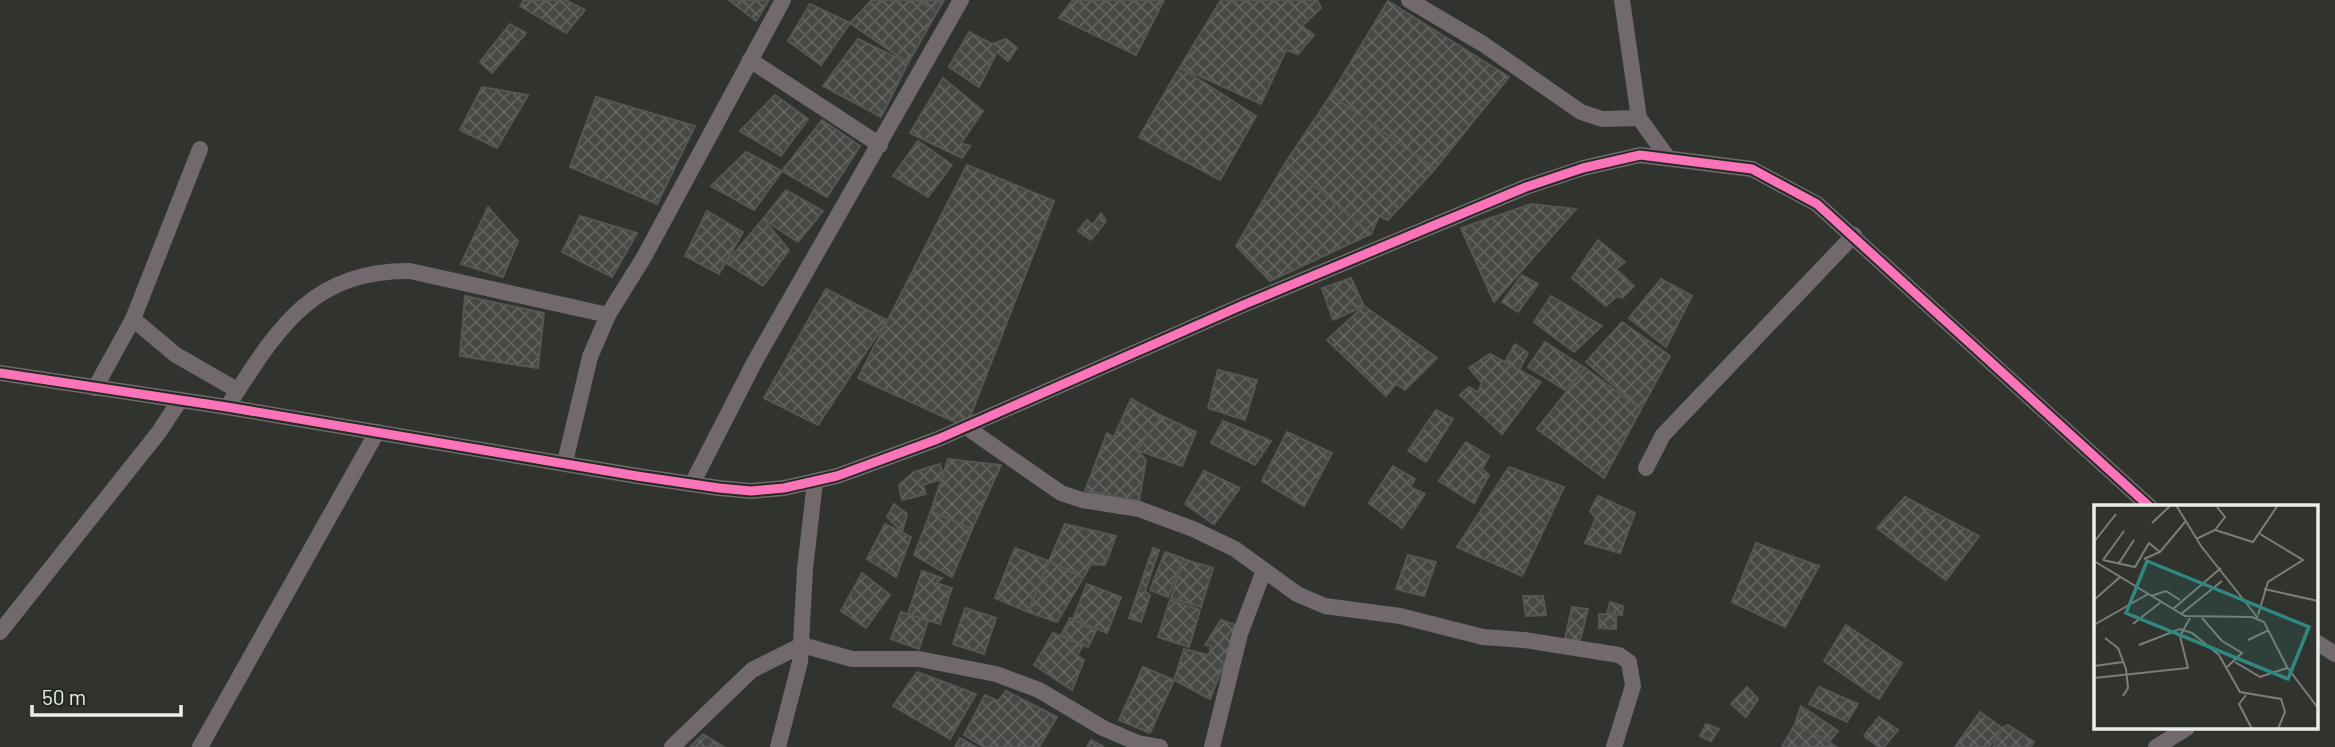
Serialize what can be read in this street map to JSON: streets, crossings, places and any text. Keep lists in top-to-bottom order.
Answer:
{
  "scale_bar": "50 m"
}
